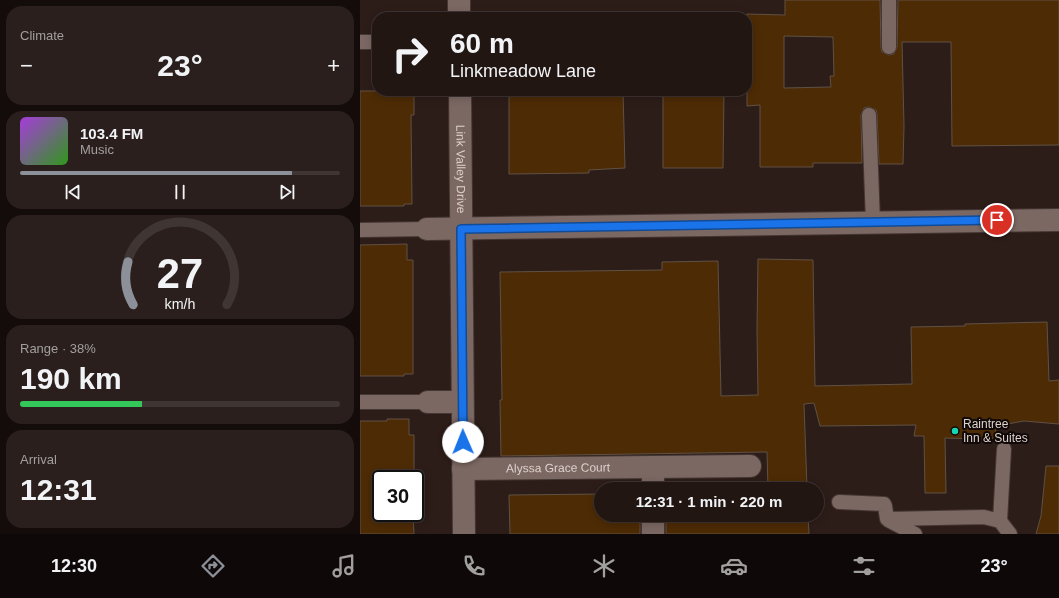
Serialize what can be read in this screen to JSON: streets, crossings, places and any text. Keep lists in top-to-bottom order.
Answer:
{
  "streets": {
    "street": ["Link Valley Drive", "Alyssa Grace Court"]
  },
  "crossings": [
    ["Link Valley Drive", "Alyssa Grace Court"]
  ],
  "places": ["Raintree Inn & Suites"],
  "page": {
    "tile": [
      "Climate",
      ["Range · 38%", "190 km"],
      ["Arrival", "12:31"]
    ],
    "turn": ["60 m", "Linkmeadow Lane"],
    "heat": ["−", "23°", "+"],
    "song": ["103.4 FM", "Music"],
    "limit": "30",
    "trip": "12:31 · 1 min · 220 m",
    "tabs": ["12:30", "23°"],
    "gauge": ["27", "km/h"]
  }
}
